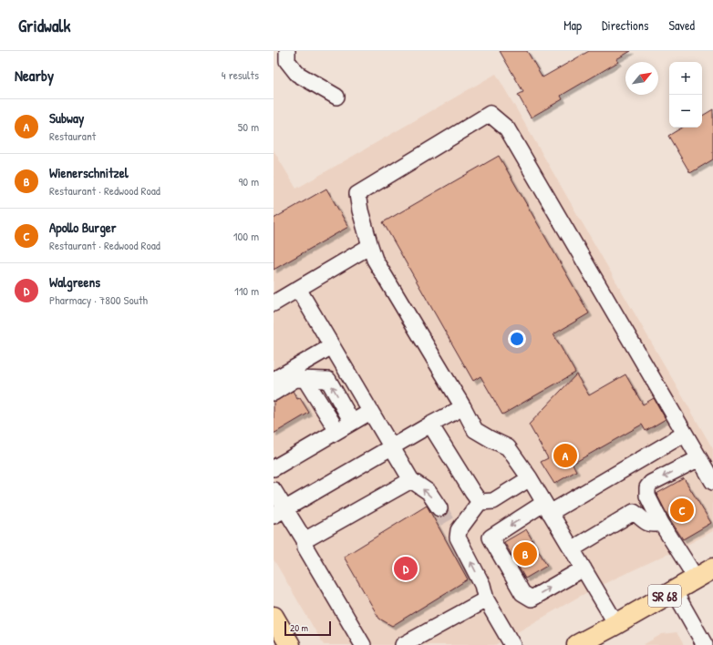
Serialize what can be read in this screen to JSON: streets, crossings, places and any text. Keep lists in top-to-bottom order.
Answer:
{
  "streets": {
    "main road": ["SR 68"]
  },
  "scale_bar": "20 m",
  "north": "top right",
  "page": {
    "header": "Gridwalk",
    "nav": ["Map", "Directions", "Saved"],
    "heading": ["Nearby", "4 results"],
    "map_buttons": ["+", "−"],
    "list": [
      {
        "mark": "A",
        "name": "Subway",
        "note": "Restaurant",
        "value": "50 m"
      },
      {
        "mark": "B",
        "name": "Wienerschnitzel",
        "note": "Restaurant · Redwood Road",
        "value": "90 m"
      },
      {
        "mark": "C",
        "name": "Apollo Burger",
        "note": "Restaurant · Redwood Road",
        "value": "100 m"
      },
      {
        "mark": "D",
        "name": "Walgreens",
        "note": "Pharmacy · 7800 South",
        "value": "110 m"
      }
    ],
    "pins": [
      "A",
      "C",
      "B",
      "D"
    ],
    "scale": "20 m"
  }
}
